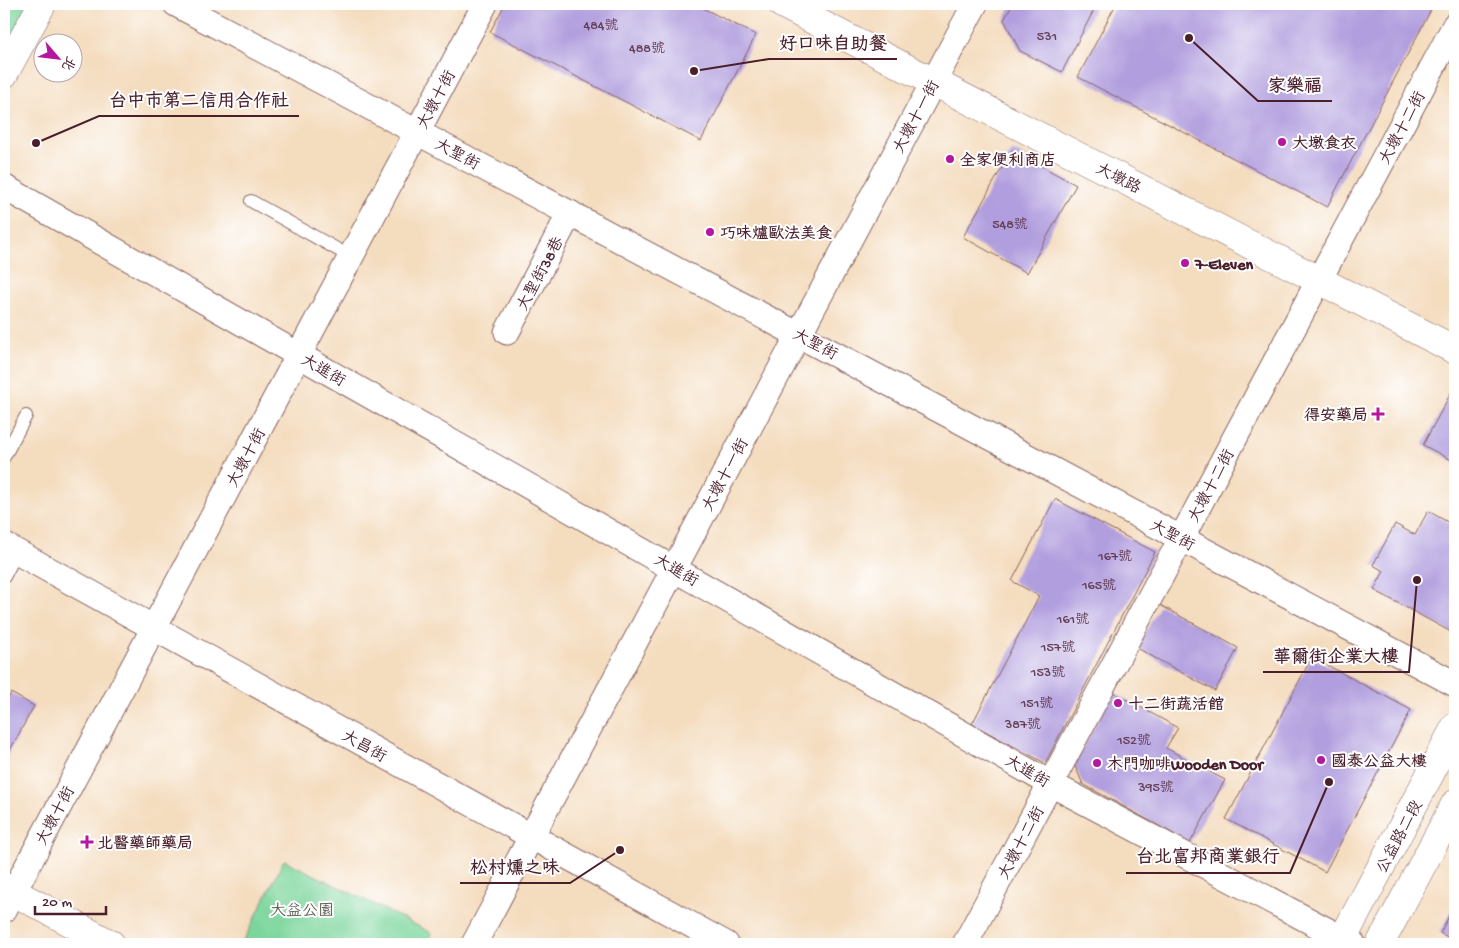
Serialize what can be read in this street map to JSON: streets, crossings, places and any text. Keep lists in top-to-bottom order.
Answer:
{
  "streets": {
    "street": [
      "大墩十街",
      "大墩十一街",
      "大墩十二街",
      "大聖街",
      "大墩路",
      "大聖街38巷",
      "大進街",
      "大昌街",
      "公益路二段"
    ]
  },
  "crossings": [
    ["大墩十街", "大聖街"],
    ["大墩十街", "大進街"],
    ["大墩十街", "大昌街"],
    ["大墩十一街", "大聖街"],
    ["大墩十一街", "大墩路"],
    ["大墩十一街", "大進街"],
    ["大墩十一街", "大昌街"],
    ["大墩十二街", "大聖街"],
    ["大墩十二街", "大墩路"],
    ["大墩十二街", "大進街"],
    ["大聖街", "大聖街38巷"],
    ["大進街", "公益路二段"]
  ],
  "parks": ["大益公園"],
  "places": {
    "other": [
      "家樂福",
      "好口味自助餐",
      "大墩食衣",
      "台中市第二信用合作社",
      "全家便利商店",
      "巧味爐歐法美食",
      "7-Eleven",
      "華爾街企業大樓",
      "十二街蔬活館",
      "國泰公益大樓",
      "木門咖啡Wooden Door",
      "台北富邦商業銀行",
      "松村燻之味"
    ],
    "health": ["得安藥局", "北醫藥師藥局"]
  },
  "house_numbers": [
    "484號",
    "531",
    "488號",
    "548號",
    "167號",
    "165號",
    "161號",
    "157號",
    "153號",
    "151號",
    "387號",
    "152號",
    "395號"
  ],
  "scale_bar": "20 m",
  "north": "bottom right"
}
